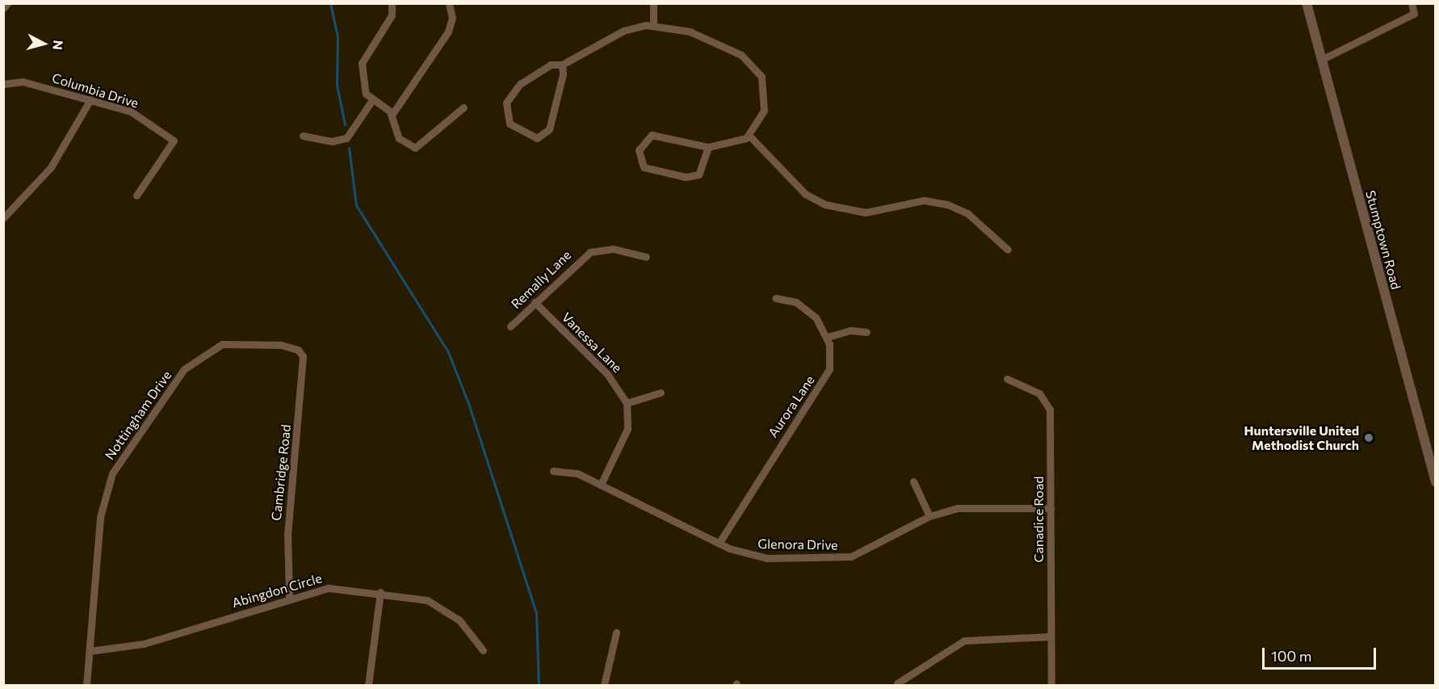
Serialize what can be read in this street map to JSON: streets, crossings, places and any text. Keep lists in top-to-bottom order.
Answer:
{
  "streets": {
    "street": [
      "Columbia Drive",
      "Stumptown Road",
      "Remally Lane",
      "Vanessa Lane",
      "Aurora Lane",
      "Nottingham Drive",
      "Cambridge Road",
      "Canadice Road",
      "Glenora Drive",
      "Abingdon Circle"
    ]
  },
  "crossings": [
    ["Remally Lane", "Vanessa Lane"],
    ["Aurora Lane", "Glenora Drive"],
    ["Nottingham Drive", "Cambridge Road"],
    ["Nottingham Drive", "Abingdon Circle"],
    ["Cambridge Road", "Abingdon Circle"],
    ["Canadice Road", "Glenora Drive"]
  ],
  "places": ["Huntersville United Methodist Church"],
  "scale_bar": "100 m",
  "north": "right"
}
